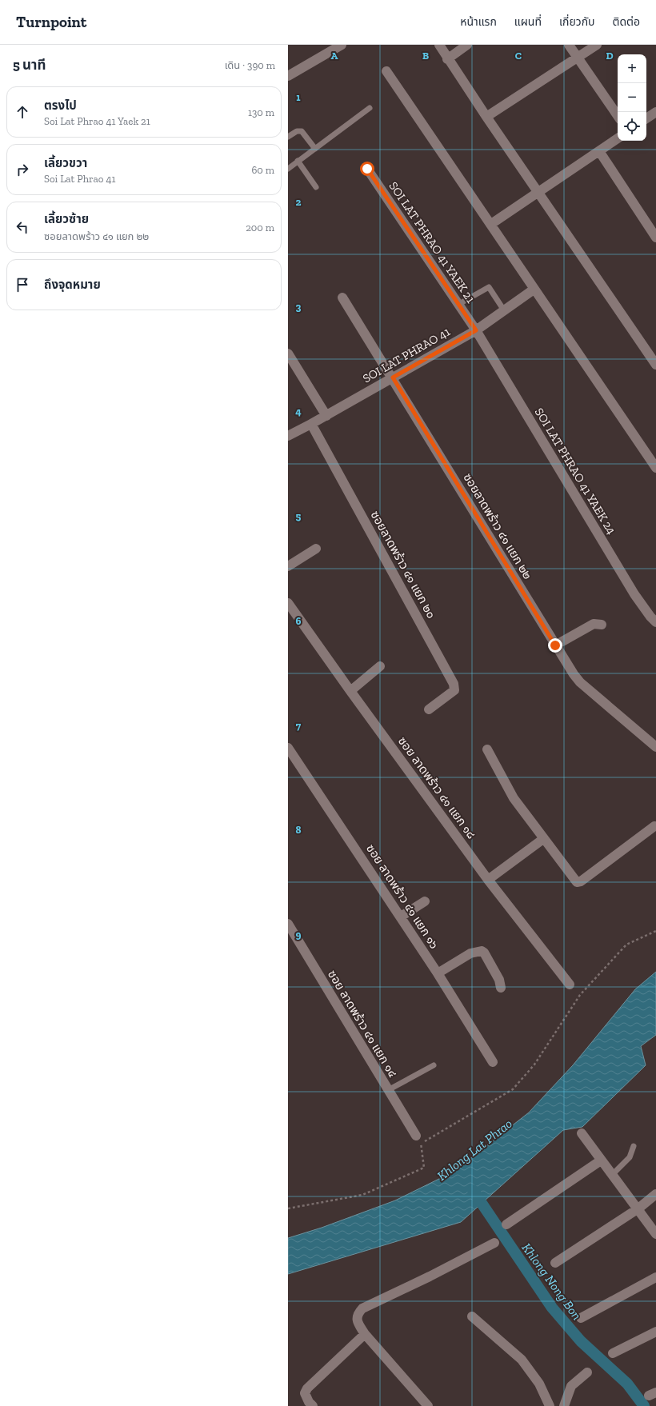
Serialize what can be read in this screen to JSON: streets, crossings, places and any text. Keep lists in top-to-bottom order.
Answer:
{
  "streets": {
    "street": [
      "SOI LAT PHRAO 41 YAEK 21",
      "SOI LAT PHRAO 41",
      "SOI LAT PHRAO 41 YAEK 24",
      "ซอยลาดพร้าว ๔๑ แยก ๒๒",
      "ซอยลาดพร้าว ๔๑ แยก ๒๐",
      "ซอย ลาดพร้าว ๔๑ แยก ๑๘",
      "ซอย ลาดพร้าว ๔๑ แยก ๑๖",
      "ซอย ลาดพร้าว ๔๑ แยก ๑๔"
    ]
  },
  "crossings": [
    ["SOI LAT PHRAO 41 YAEK 21", "SOI LAT PHRAO 41"],
    ["SOI LAT PHRAO 41 YAEK 21", "SOI LAT PHRAO 41 YAEK 24"],
    ["SOI LAT PHRAO 41", "SOI LAT PHRAO 41 YAEK 24"],
    ["SOI LAT PHRAO 41", "ซอยลาดพร้าว ๔๑ แยก ๒๒"],
    ["SOI LAT PHRAO 41", "ซอยลาดพร้าว ๔๑ แยก ๒๐"]
  ],
  "water": ["Khlong Lat Phrao", "Khlong Nong Bon"],
  "page": {
    "header": "Turnpoint",
    "nav": [
      "หน้าแรก",
      "แผนที่",
      "เกี่ยวกับ",
      "ติดต่อ"
    ],
    "heading": ["5 นาที", "เดิน · 390 m"],
    "map_buttons": ["+", "−"],
    "list": [
      ["ตรงไป", "Soi Lat Phrao 41 Yaek 21", "130 m"],
      ["เลี้ยวขวา", "Soi Lat Phrao 41", "60 m"],
      ["เลี้ยวซ้าย", "ซอยลาดพร้าว ๔๑ แยก ๒๒", "200 m"],
      "ถึงจุดหมาย"
    ]
  },
  "grid": {
    "columns": [
      "A",
      "B",
      "C",
      "D"
    ],
    "rows": [
      "1",
      "2",
      "3",
      "4",
      "5",
      "6",
      "7",
      "8",
      "9"
    ]
  }
}
